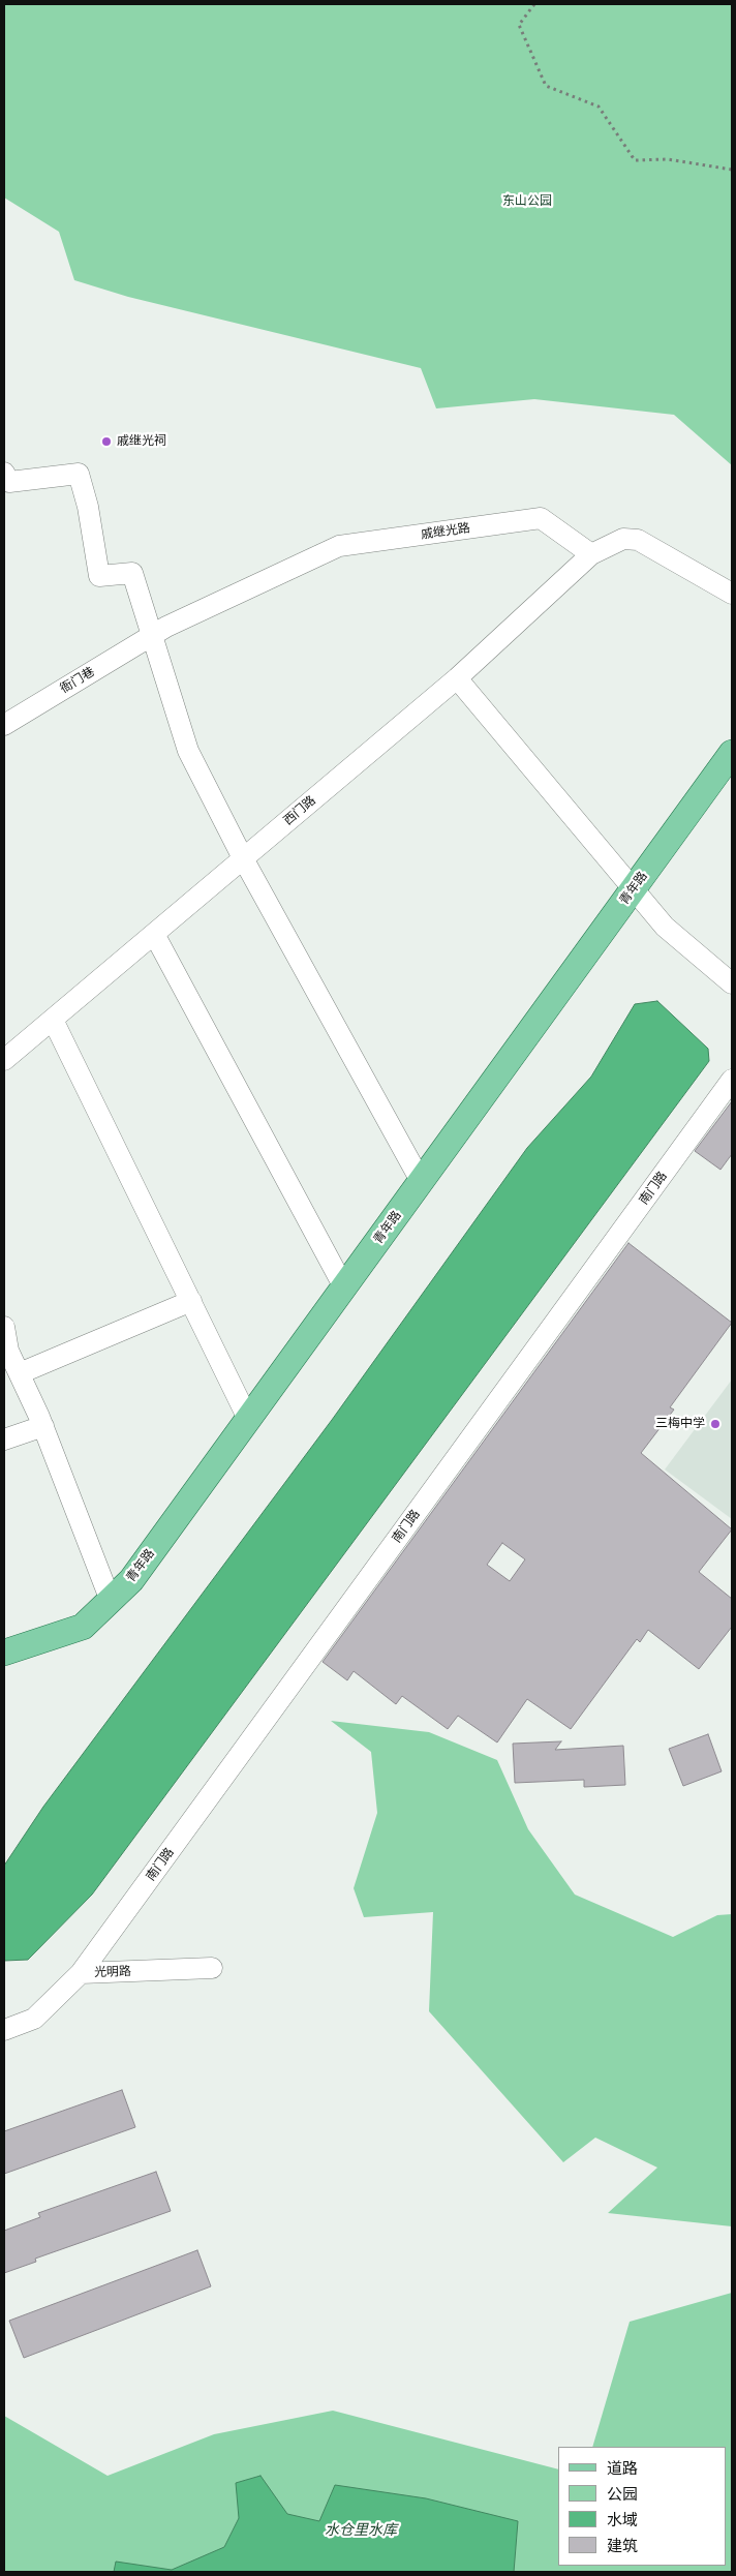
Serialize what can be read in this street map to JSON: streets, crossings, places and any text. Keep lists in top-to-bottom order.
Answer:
{
  "streets": {
    "main road": ["青年路"],
    "street": [
      "戚继光路",
      "衙门巷",
      "西门路",
      "南门路",
      "光明路"
    ]
  },
  "crossings": [
    ["戚继光路", "衙门巷"],
    ["戚继光路", "西门路"],
    ["南门路", "光明路"]
  ],
  "water": ["水仓里水库"],
  "parks": ["东山公园"],
  "places": ["戚继光祠", "三梅中学"],
  "legend": [
    "道路",
    "公园",
    "水域",
    "建筑"
  ]
}
